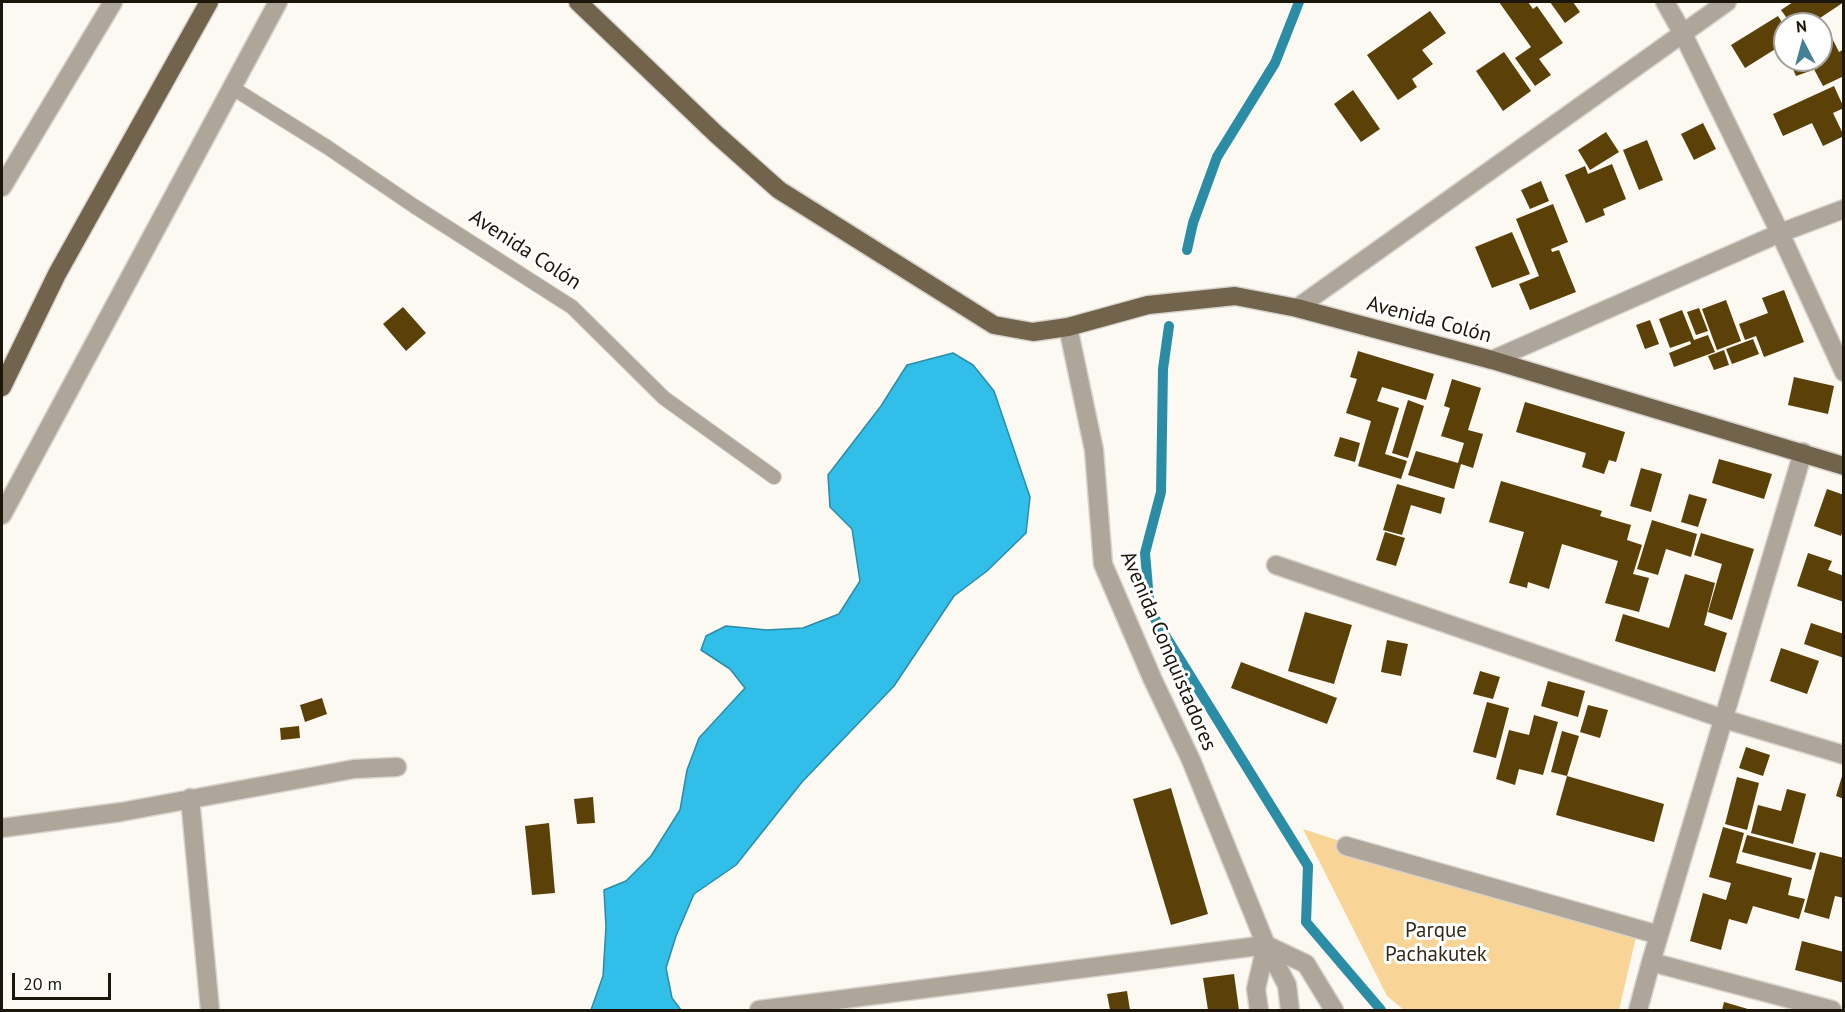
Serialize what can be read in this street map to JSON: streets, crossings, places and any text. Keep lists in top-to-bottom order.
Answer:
{
  "streets": {
    "main road": ["Avenida Colón"],
    "street": ["Avenida Conquistadores"]
  },
  "crossings": [
    ["Avenida Colón", "Avenida Conquistadores"]
  ],
  "parks": ["Parque Pachakutek"],
  "scale_bar": "20 m",
  "north": "top"
}
